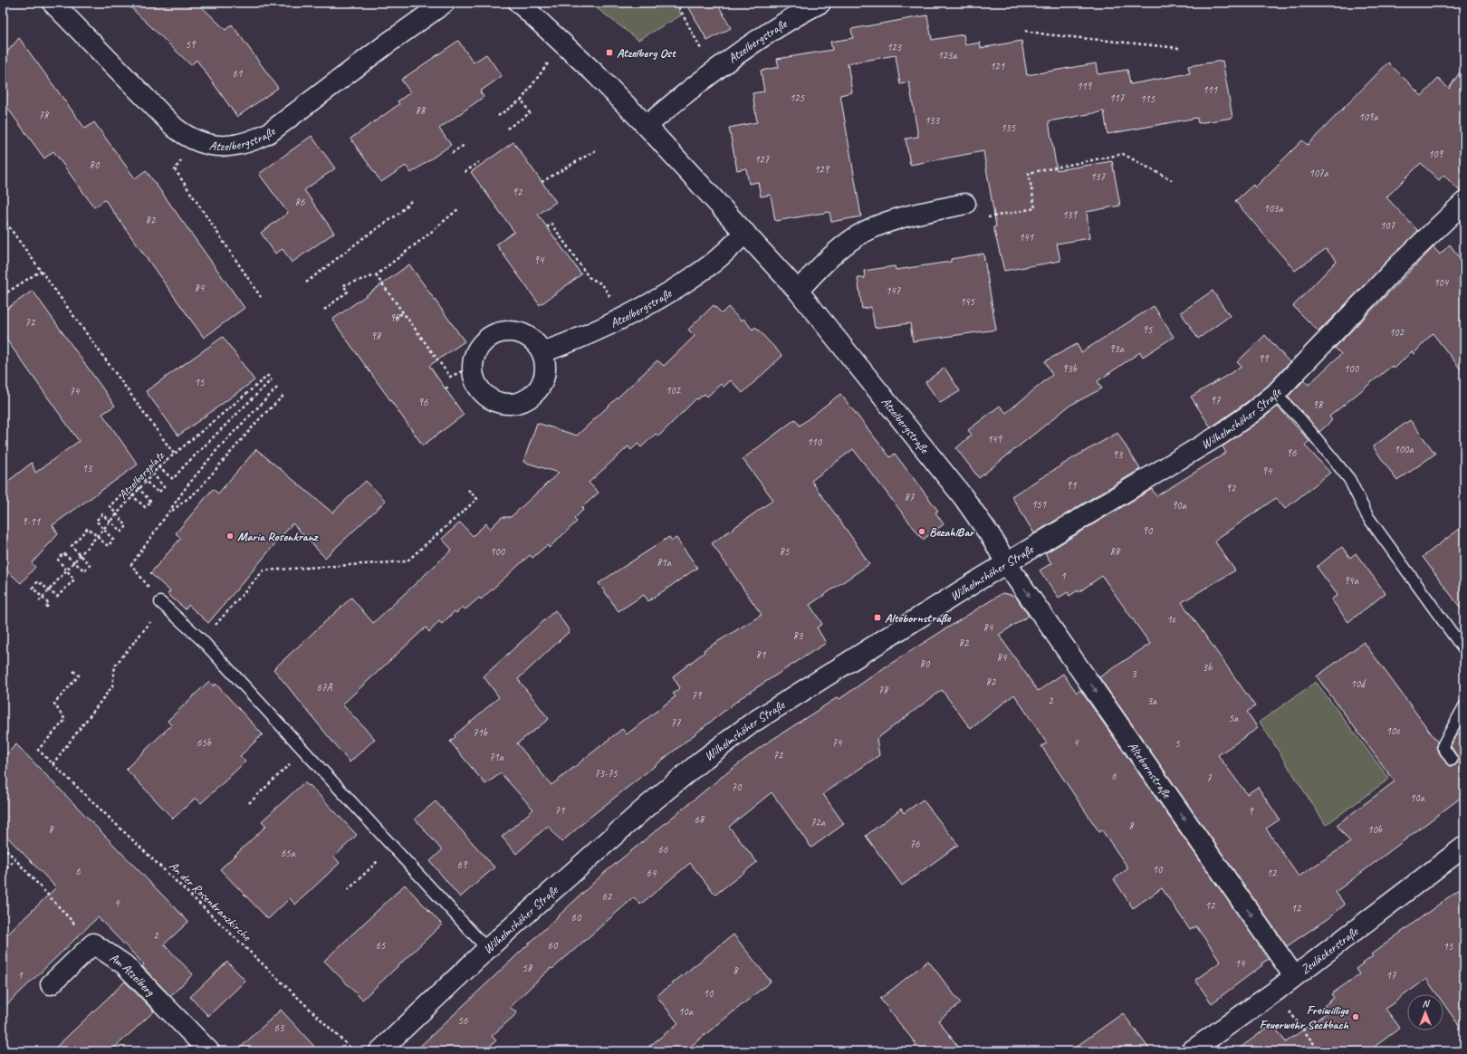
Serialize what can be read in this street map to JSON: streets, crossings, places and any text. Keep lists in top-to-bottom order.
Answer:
{
  "streets": {
    "street": [
      "Atzelbergstraße",
      "Wilhelmshöher Straße",
      "Altebornstraße",
      "Zeuläckerstraße",
      "Am Atzelberg"
    ],
    "path": ["Atzelbergplatz", "An der Rosenkranzkirche"]
  },
  "crossings": [
    ["Atzelbergstraße", "Wilhelmshöher Straße"],
    ["Atzelbergstraße", "Altebornstraße"],
    ["Wilhelmshöher Straße", "Altebornstraße"],
    ["Altebornstraße", "Zeuläckerstraße"]
  ],
  "one_way": ["Altebornstraße"],
  "places": {
    "transit": ["Atzelberg Ost", "Altebornstraße"],
    "other": ["BezahlBar", "Maria Rosenkranz", "Freiwillige Feuerwehr Seckbach"]
  },
  "house_numbers": [
    "59",
    "123",
    "123a",
    "121",
    "61",
    "119",
    "111",
    "125",
    "117",
    "115",
    "88",
    "78",
    "109a",
    "133",
    "135",
    "109",
    "127",
    "80",
    "129",
    "107a",
    "137",
    "92",
    "86",
    "103a",
    "139",
    "82",
    "107",
    "141",
    "94",
    "104",
    "84",
    "147",
    "145",
    "98",
    "72",
    "95",
    "102",
    "98",
    "93a",
    "99",
    "93b",
    "100",
    "15",
    "102",
    "74",
    "97",
    "96",
    "98",
    "149",
    "110",
    "100a",
    "96",
    "93",
    "13",
    "94",
    "91",
    "92",
    "87",
    "151",
    "90a",
    "9-11",
    "90",
    "100",
    "85",
    "88",
    "81a",
    "1",
    "94a",
    "1c",
    "84",
    "83",
    "82",
    "81",
    "84",
    "80",
    "3b",
    "3",
    "82",
    "10d",
    "67A",
    "78",
    "79",
    "2",
    "3a",
    "5a",
    "77",
    "10c",
    "71b",
    "65b",
    "74",
    "4",
    "5",
    "72",
    "71a",
    "73-75",
    "6",
    "7",
    "70",
    "10a",
    "71",
    "9",
    "68",
    "72a",
    "8",
    "8",
    "10b",
    "76",
    "66",
    "65a",
    "69",
    "10",
    "6",
    "64",
    "12",
    "62",
    "4",
    "12",
    "12",
    "60",
    "2",
    "65",
    "60",
    "15",
    "14",
    "58",
    "8",
    "1",
    "17",
    "10",
    "10a",
    "56",
    "63"
  ],
  "north": "top"
}
